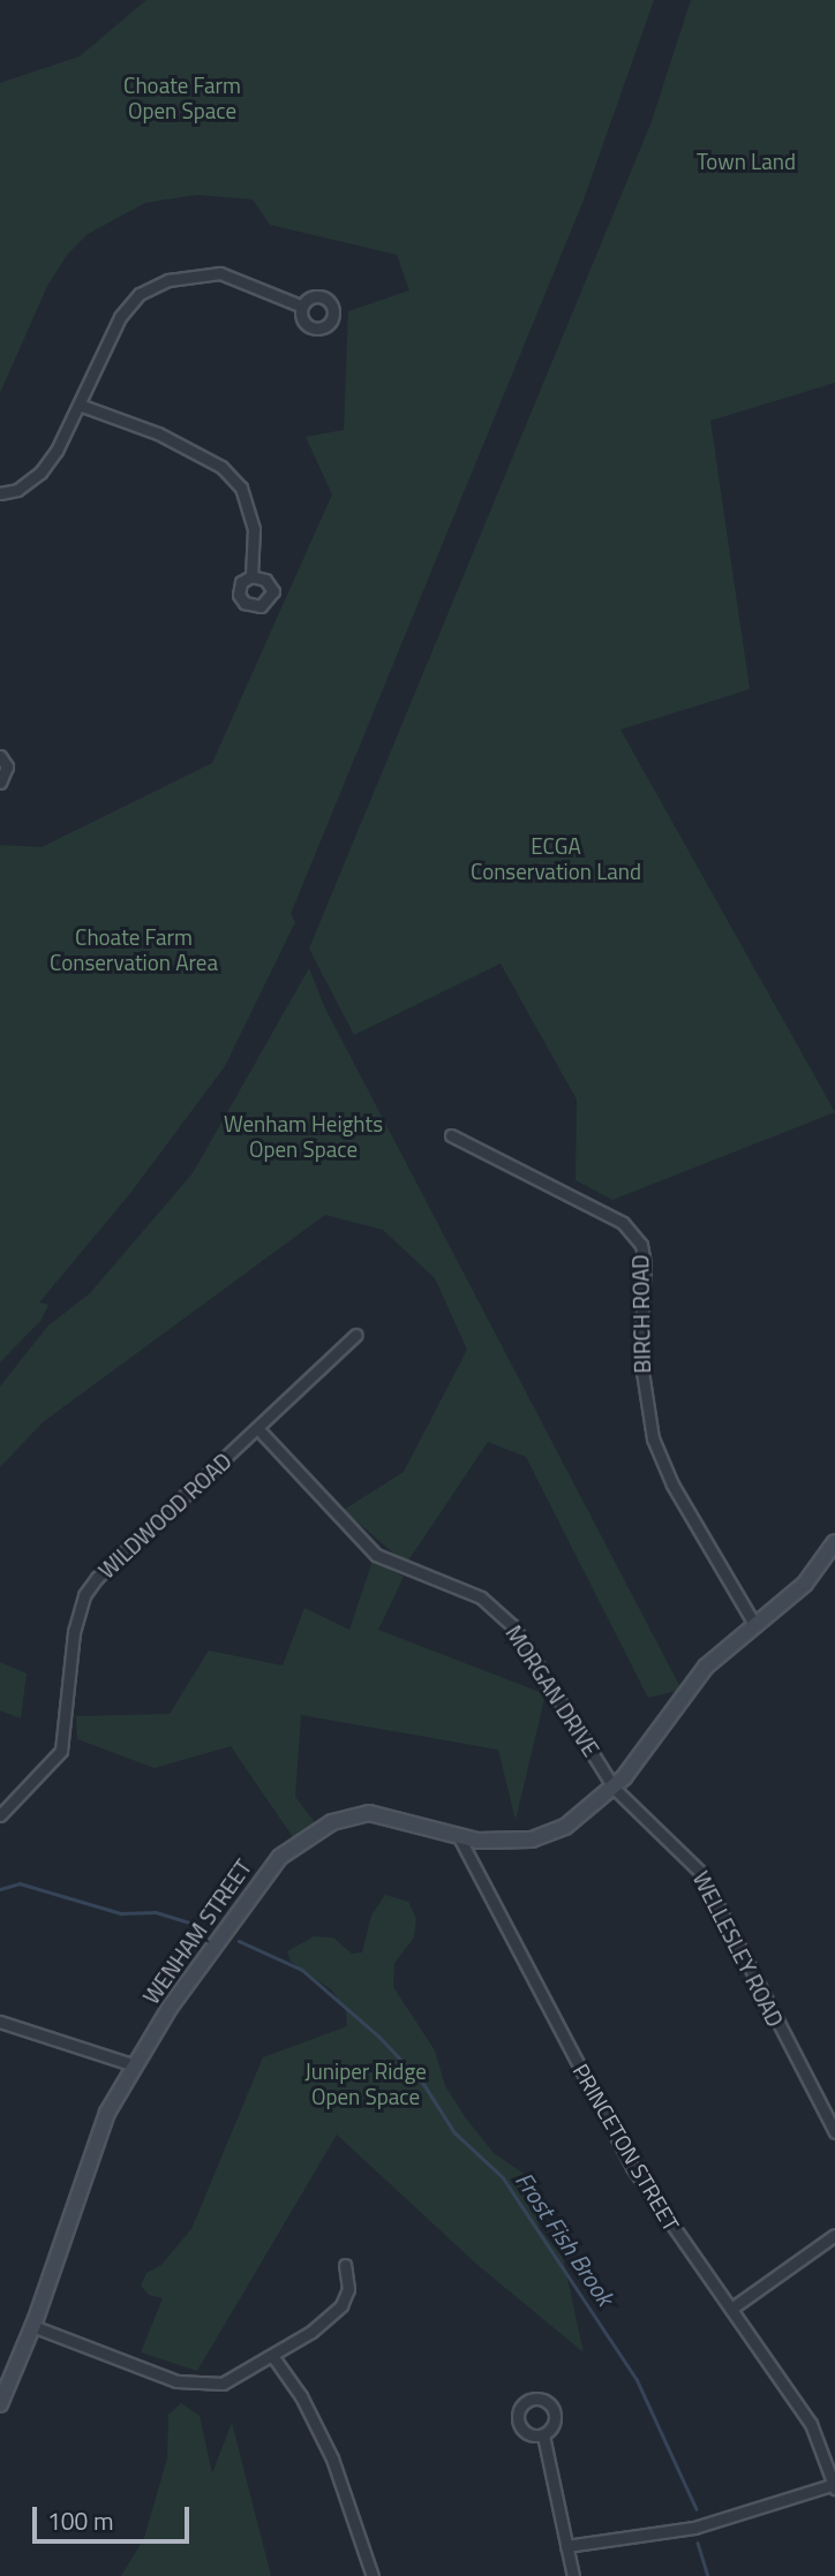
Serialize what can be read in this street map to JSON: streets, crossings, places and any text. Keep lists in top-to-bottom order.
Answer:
{
  "streets": {
    "main road": ["WENHAM STREET"],
    "street": [
      "BIRCH ROAD",
      "WILDWOOD ROAD",
      "MORGAN DRIVE",
      "WELLESLEY ROAD",
      "PRINCETON STREET"
    ]
  },
  "crossings": [
    ["BIRCH ROAD", "WENHAM STREET"],
    ["WILDWOOD ROAD", "MORGAN DRIVE"],
    ["MORGAN DRIVE", "WENHAM STREET"],
    ["MORGAN DRIVE", "WELLESLEY ROAD"],
    ["WENHAM STREET", "WELLESLEY ROAD"],
    ["WENHAM STREET", "PRINCETON STREET"]
  ],
  "water": ["Frost Fish Brook"],
  "parks": [
    "Choate Farm Open Space",
    "Town Land",
    "ECGA Conservation Land",
    "Choate Farm Conservation Area",
    "Wenham Heights Open Space",
    "Juniper Ridge Open Space"
  ],
  "scale_bar": "100 m"
}
